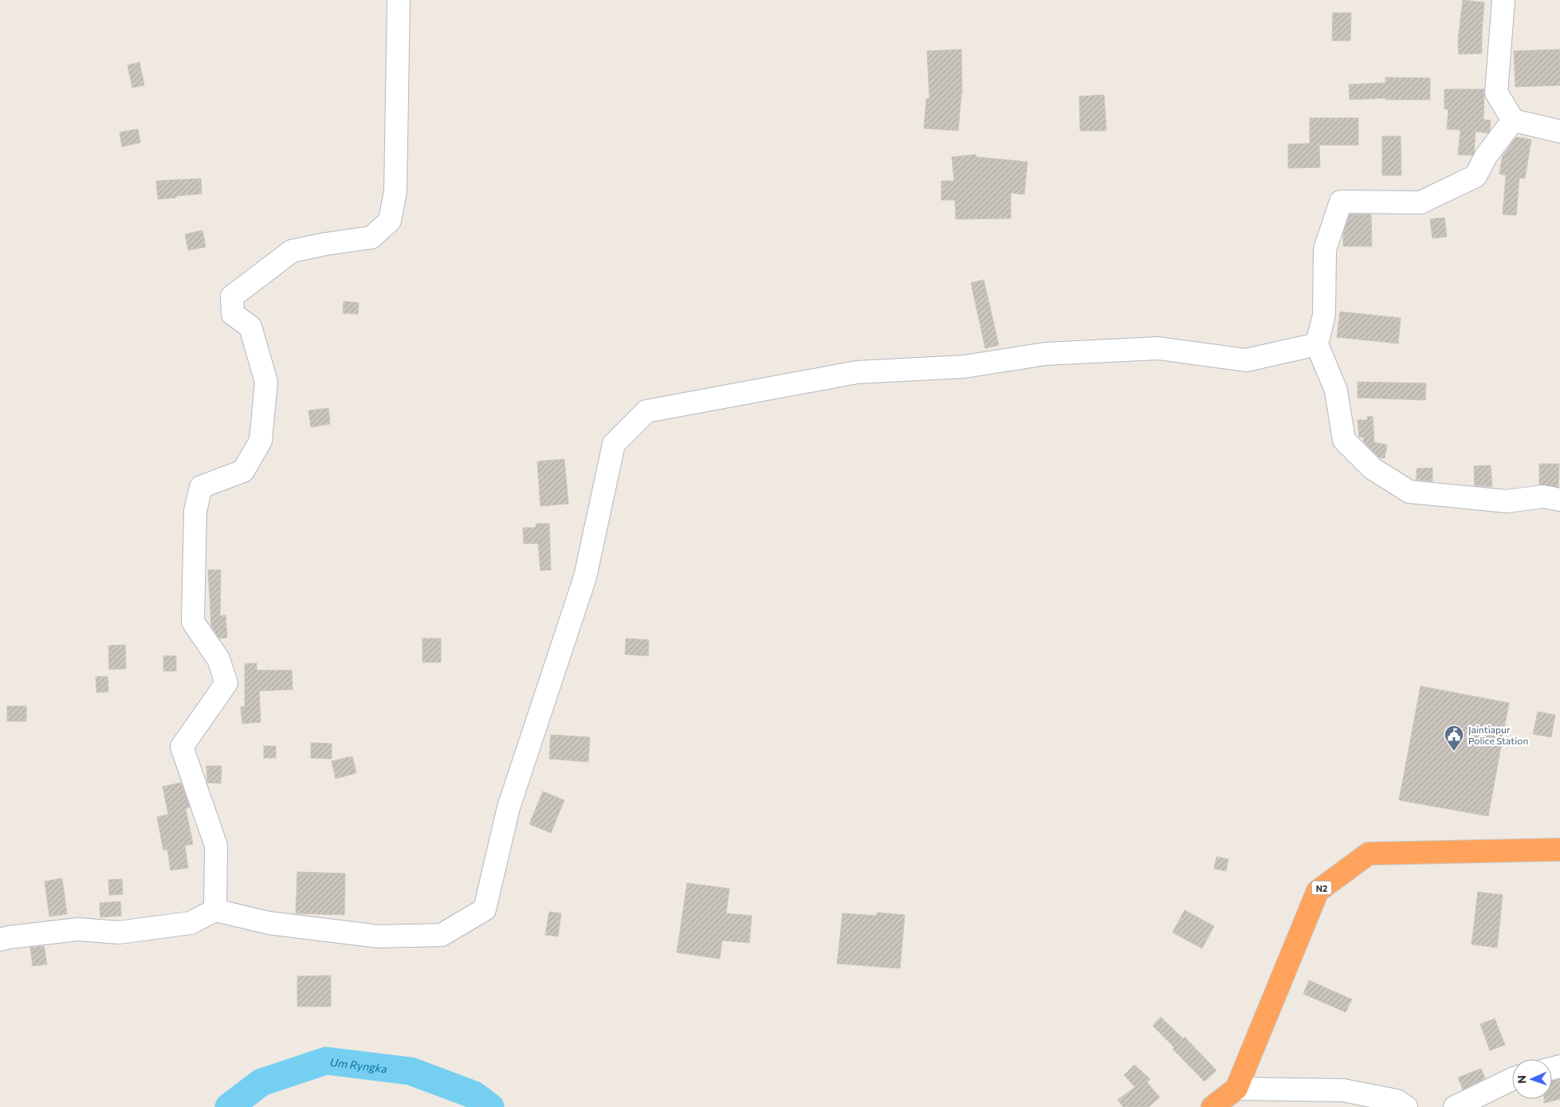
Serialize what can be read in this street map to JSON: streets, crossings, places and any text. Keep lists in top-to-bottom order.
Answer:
{
  "streets": {
    "highway": ["N2"]
  },
  "water": ["Um Ryngka"],
  "places": {
    "public building": ["Jaintiapur Police Station"]
  },
  "north": "left"
}
